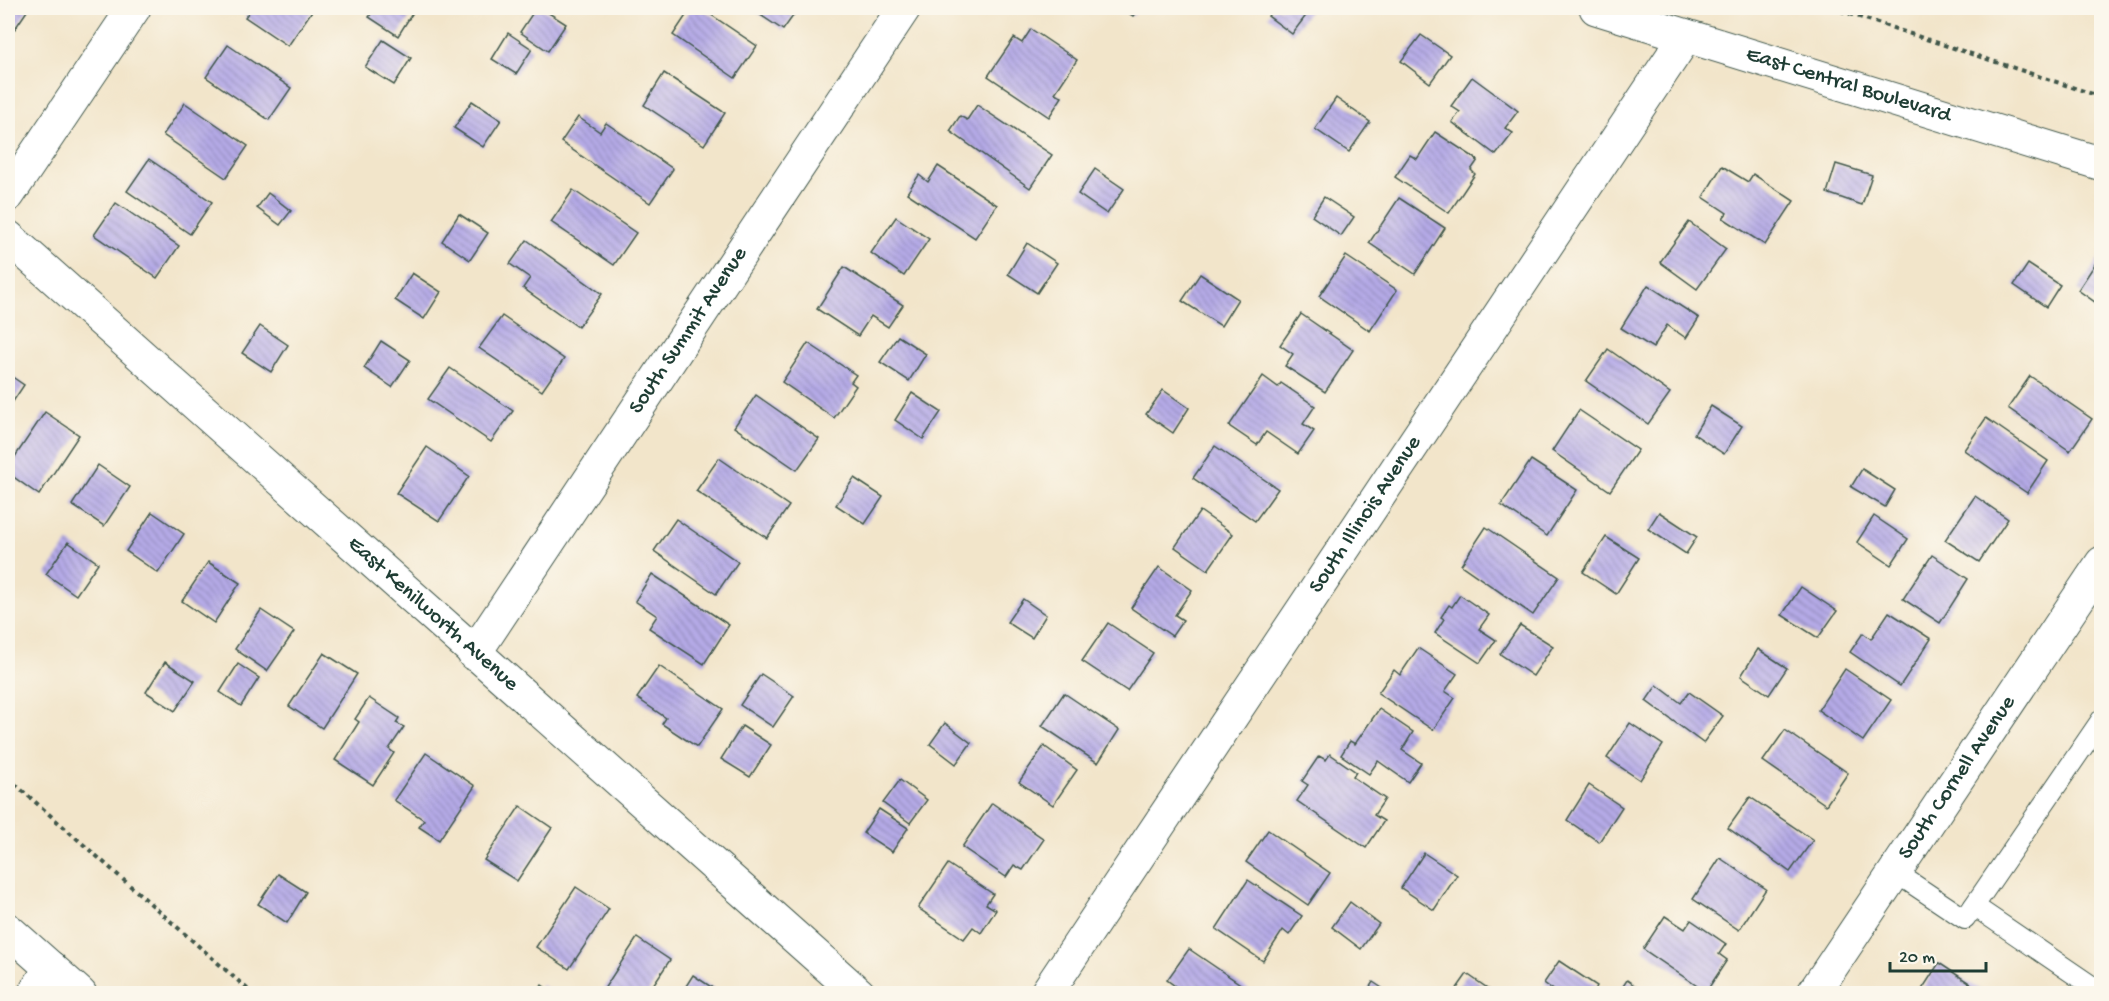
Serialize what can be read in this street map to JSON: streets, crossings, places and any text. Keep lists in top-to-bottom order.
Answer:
{
  "streets": {
    "street": [
      "East Central Boulevard",
      "South Summit Avenue",
      "South Illinois Avenue",
      "East Kenilworth Avenue",
      "South Cornell Avenue"
    ]
  },
  "crossings": [
    ["East Central Boulevard", "South Illinois Avenue"],
    ["South Summit Avenue", "East Kenilworth Avenue"]
  ],
  "scale_bar": "20 m"
}
